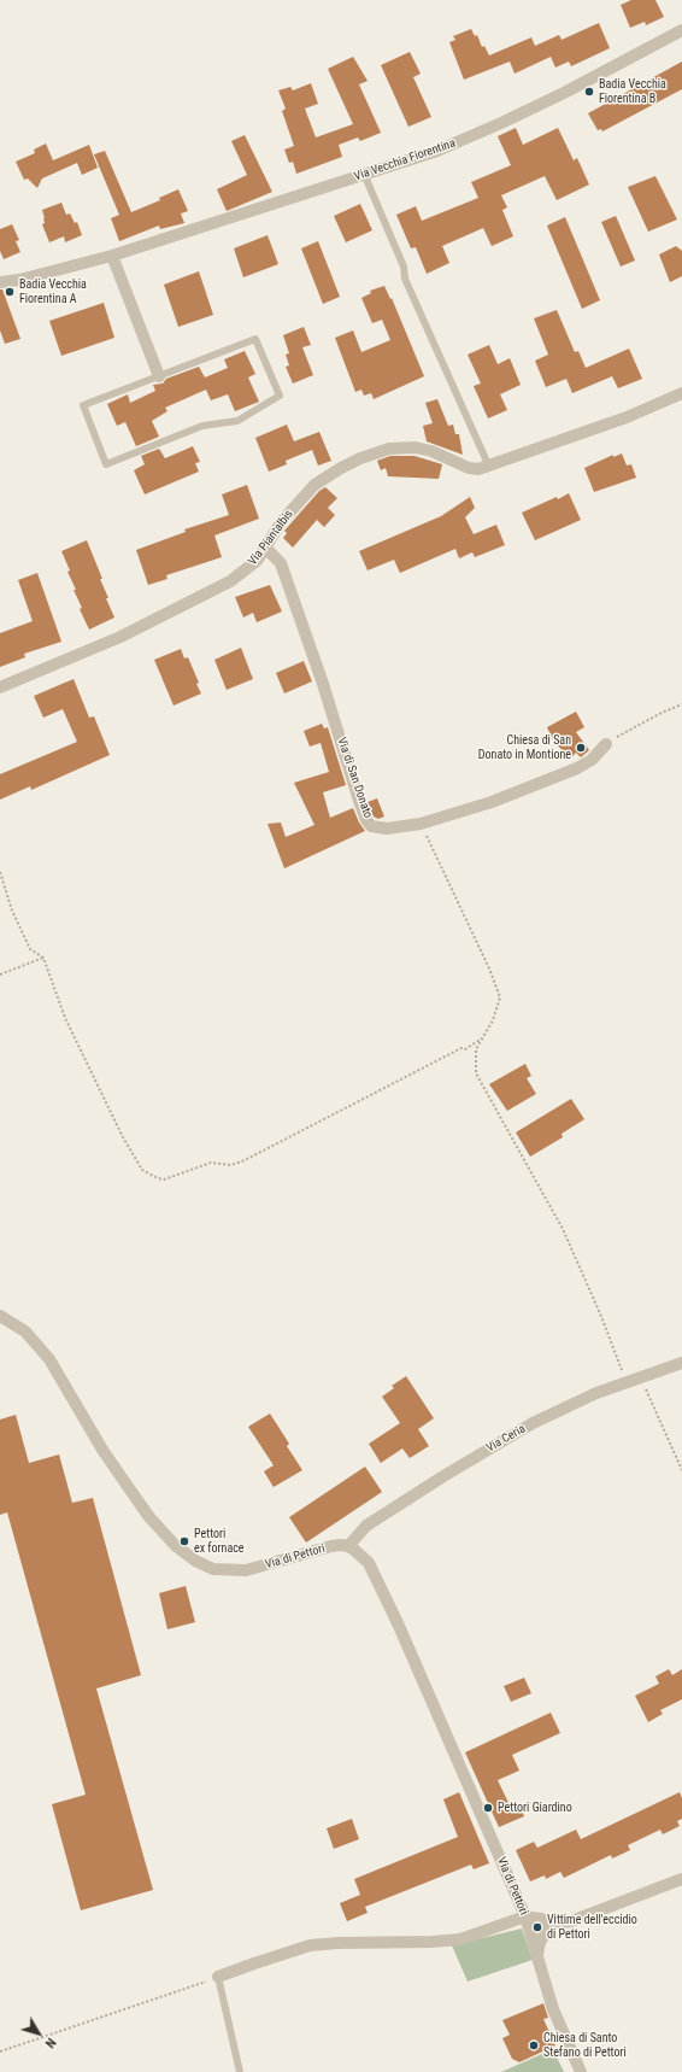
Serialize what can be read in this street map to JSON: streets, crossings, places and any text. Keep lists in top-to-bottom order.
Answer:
{
  "streets": {
    "street": [
      "Via Vecchia Fiorentina",
      "Via Piantalbis",
      "Via di San Donato",
      "Via Ceria",
      "Via di Pettori"
    ]
  },
  "crossings": [
    ["Via Piantalbis", "Via di San Donato"],
    ["Via Ceria", "Via di Pettori"]
  ],
  "places": [
    "Badia Vecchia Fiorentina B",
    "Badia Vecchia Fiorentina A",
    "Chiesa di San Donato in Montione",
    "Pettori ex fornace",
    "Pettori Giardino",
    "Vittime dell'eccidio di Pettori",
    "Chiesa di Santo Stefano di Pettori"
  ],
  "north": "bottom right"
}
